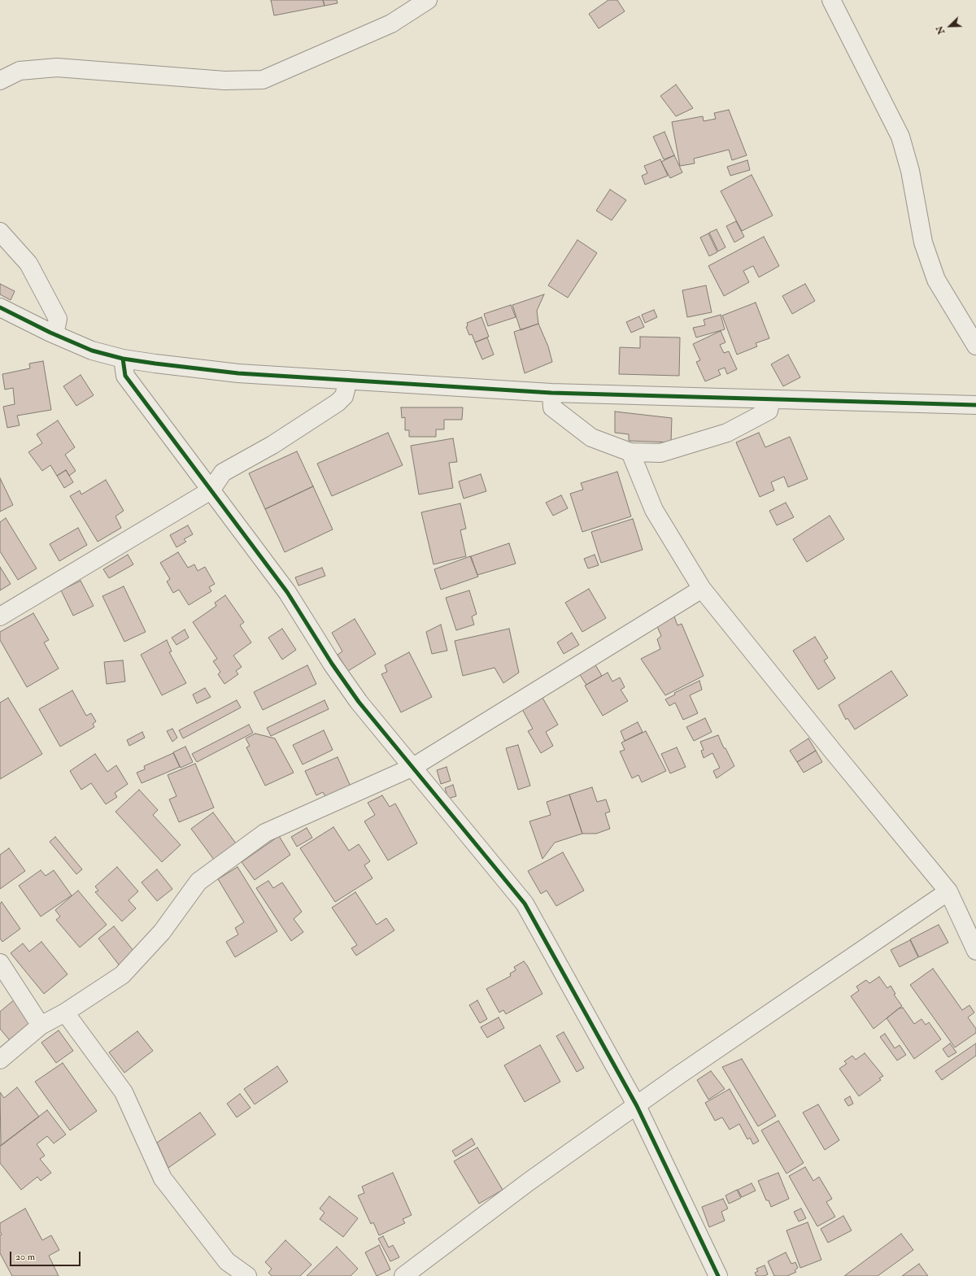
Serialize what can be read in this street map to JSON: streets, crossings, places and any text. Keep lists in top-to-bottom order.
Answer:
{
  "scale_bar": "20 m",
  "north": "bottom left"
}
